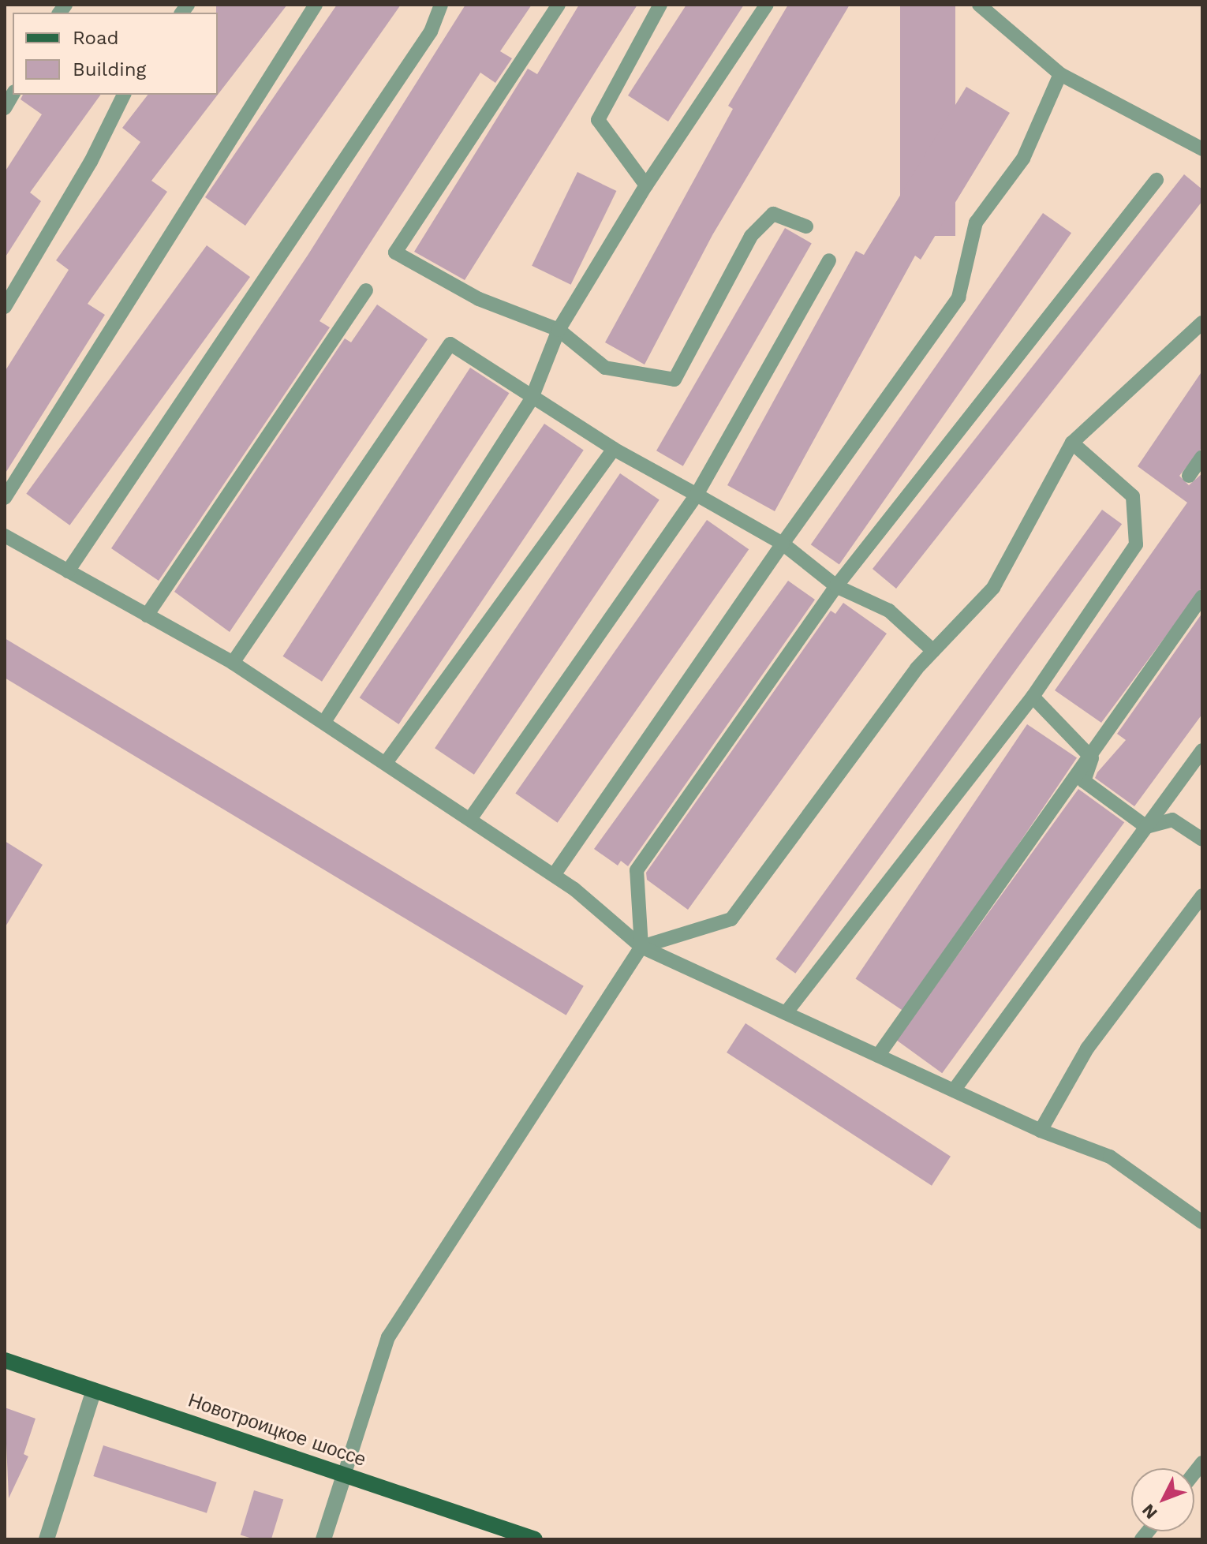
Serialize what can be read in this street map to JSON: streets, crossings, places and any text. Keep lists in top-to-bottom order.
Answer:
{
  "streets": {
    "main road": ["Новотроицкое шоссе"]
  },
  "legend": ["Road", "Building"],
  "north": "bottom left"
}
